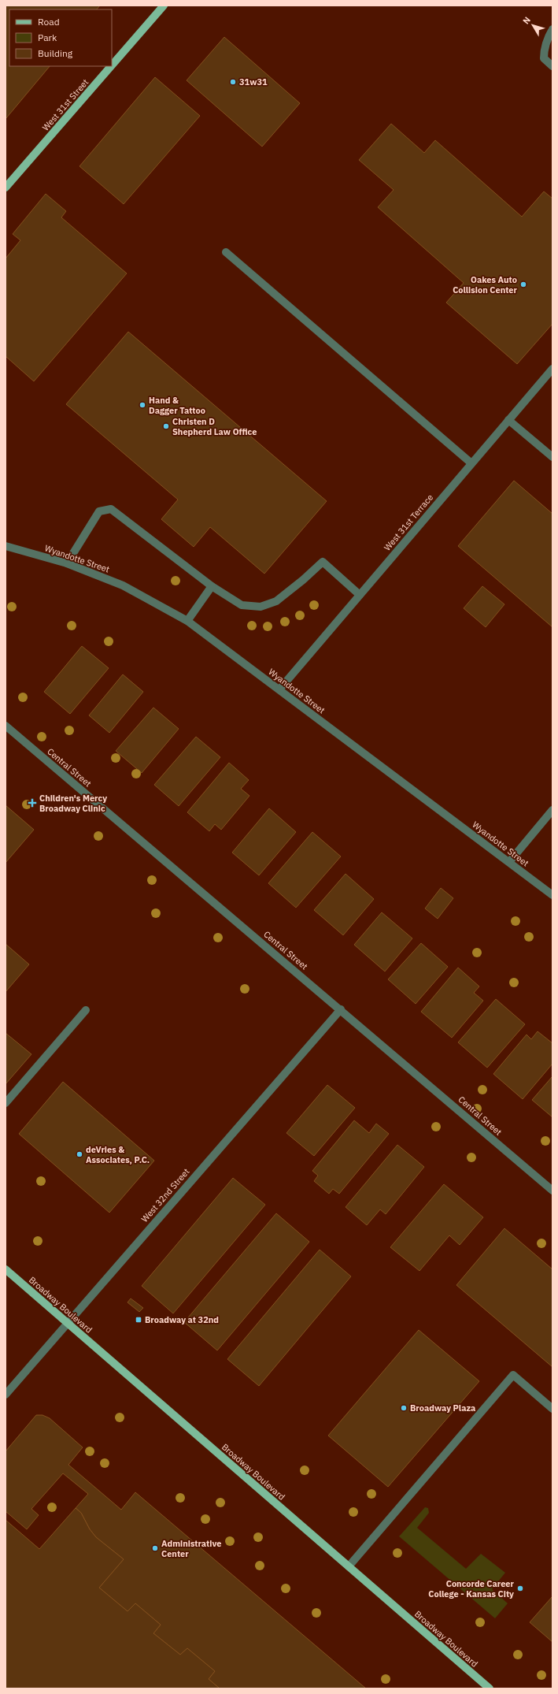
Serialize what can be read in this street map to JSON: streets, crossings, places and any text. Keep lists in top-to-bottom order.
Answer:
{
  "streets": {
    "main road": ["West 31st Street", "Broadway Boulevard"],
    "street": [
      "West 31st Terrace",
      "Wyandotte Street",
      "Central Street",
      "West 32nd Street"
    ]
  },
  "crossings": [
    ["West 31st Terrace", "Wyandotte Street"],
    ["Central Street", "West 32nd Street"],
    ["West 32nd Street", "Broadway Boulevard"]
  ],
  "places": {
    "other": [
      "31w31",
      "Oakes Auto Collision Center",
      "Hand & Dagger Tattoo",
      "Christen D Shepherd Law Office",
      "deVries & Associates, P.C.",
      "Broadway Plaza",
      "Administrative Center",
      "Concorde Career College - Kansas City"
    ],
    "health": ["Children's Mercy Broadway Clinic"],
    "transit": ["Broadway at 32nd"]
  },
  "legend": ["Road", "Park", "Building"],
  "north": "top left"
}
